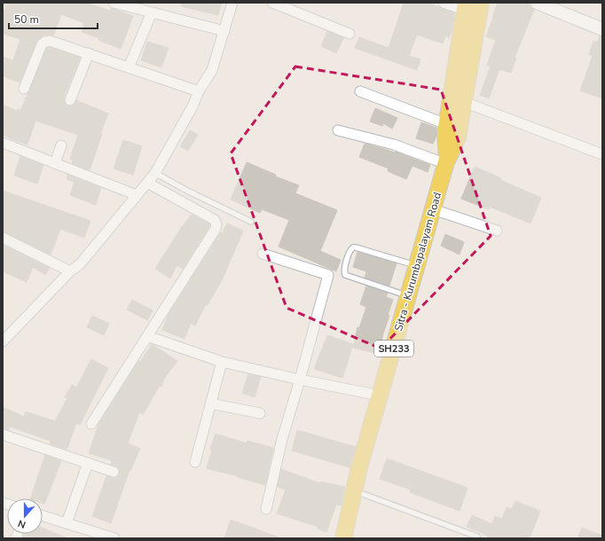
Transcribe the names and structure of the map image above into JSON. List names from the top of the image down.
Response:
{
  "streets": {
    "main road": ["Sitra - Kurumbapalayam Road", "SH233"]
  },
  "scale_bar": "50 m",
  "north": "bottom"
}
